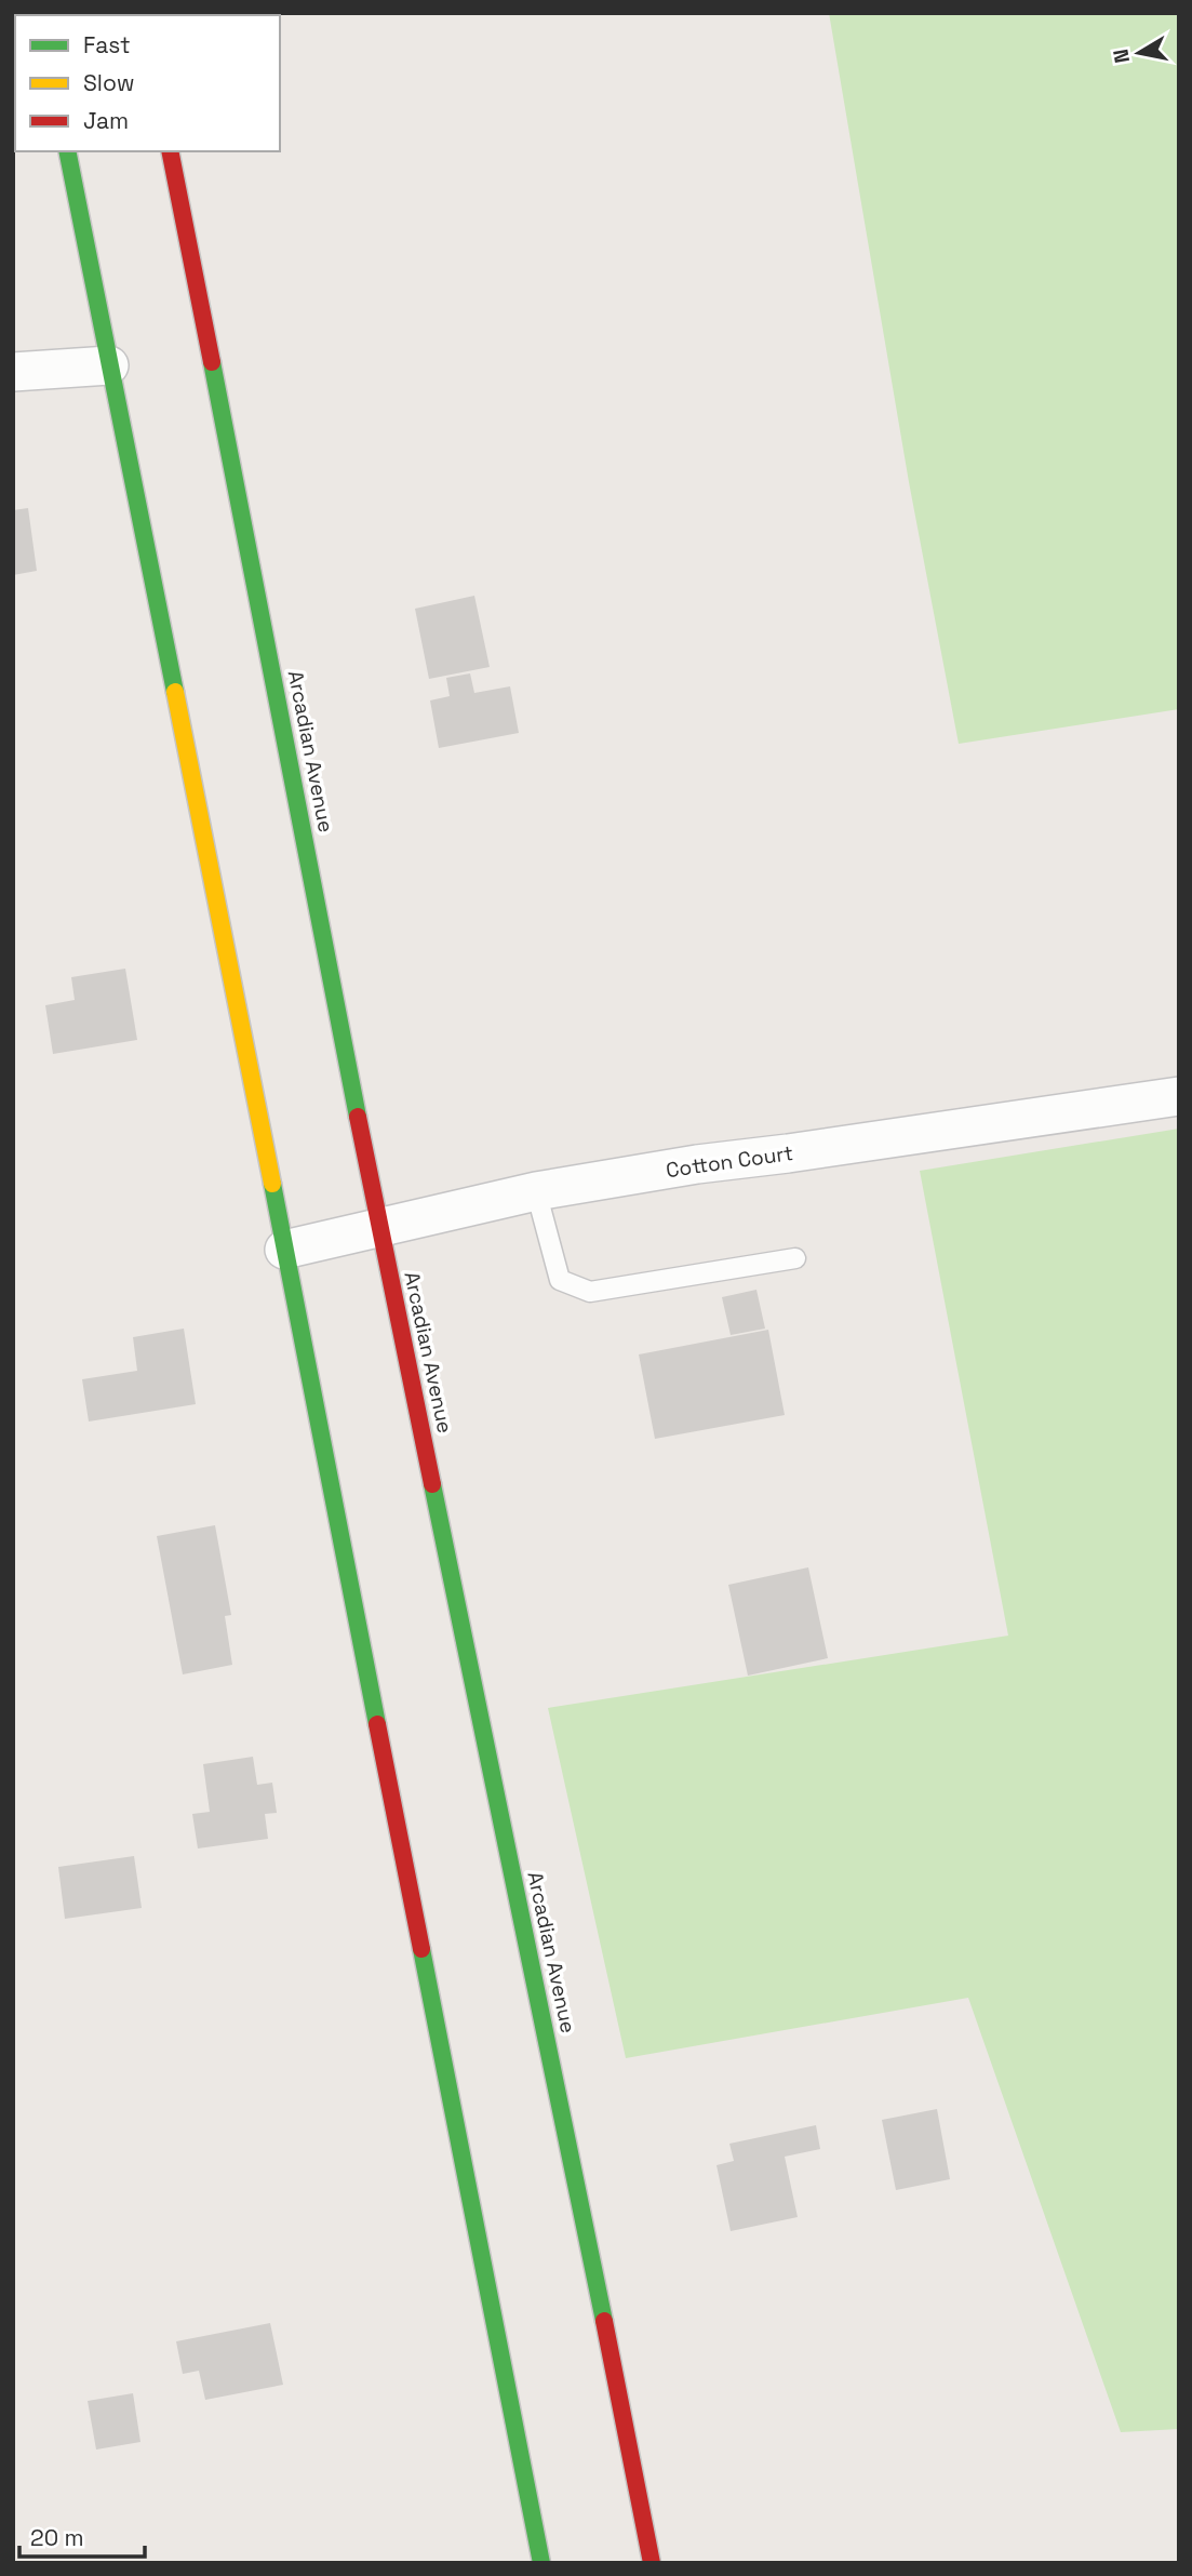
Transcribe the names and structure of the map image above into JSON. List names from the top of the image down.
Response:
{
  "streets": {
    "main road": ["Arcadian Avenue"],
    "street": ["Cotton Court"]
  },
  "crossings": [
    ["Arcadian Avenue", "Cotton Court"]
  ],
  "legend": ["Fast", "Slow", "Jam"],
  "scale_bar": "20 m",
  "north": "left"
}
